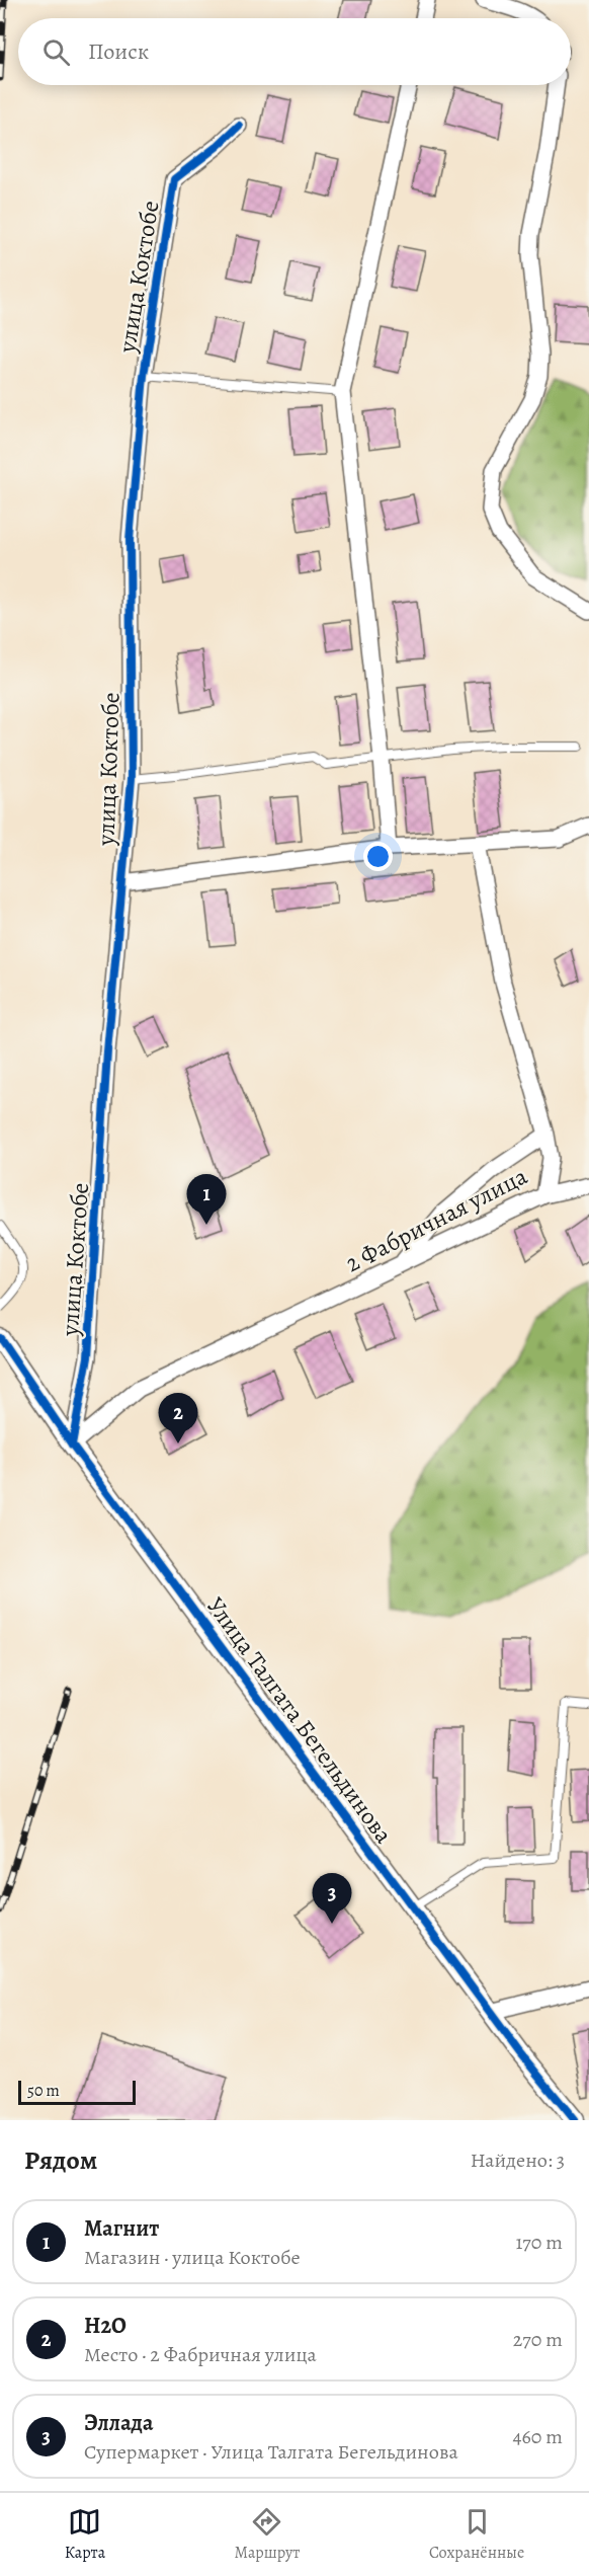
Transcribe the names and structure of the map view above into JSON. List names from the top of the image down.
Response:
{
  "streets": {
    "street": ["улица Коктобе", "2 Фабричная улица", "Улица Талгата Бегельдинова"]
  },
  "crossings": [
    ["улица Коктобе", "2 Фабричная улица"],
    ["улица Коктобе", "Улица Талгата Бегельдинова"],
    ["2 Фабричная улица", "Улица Талгата Бегельдинова"]
  ],
  "scale_bar": "50 m",
  "page": {
    "search": "Поиск",
    "pins": ["1", "2", "3"],
    "scale": "50 m",
    "heading": ["Рядом", "Найдено: 3"],
    "list": [
      {
        "mark": "1",
        "name": "Магнит",
        "note": "Магазин · улица Коктобе",
        "value": "170 m"
      },
      {
        "mark": "2",
        "name": "H2O",
        "note": "Место · 2 Фабричная улица",
        "value": "270 m"
      },
      {
        "mark": "3",
        "name": "Эллада",
        "note": "Супермаркет · Улица Талгата Бегельдинова",
        "value": "460 m"
      }
    ],
    "nav": ["Карта", "Маршрут", "Сохранённые"]
  }
}
